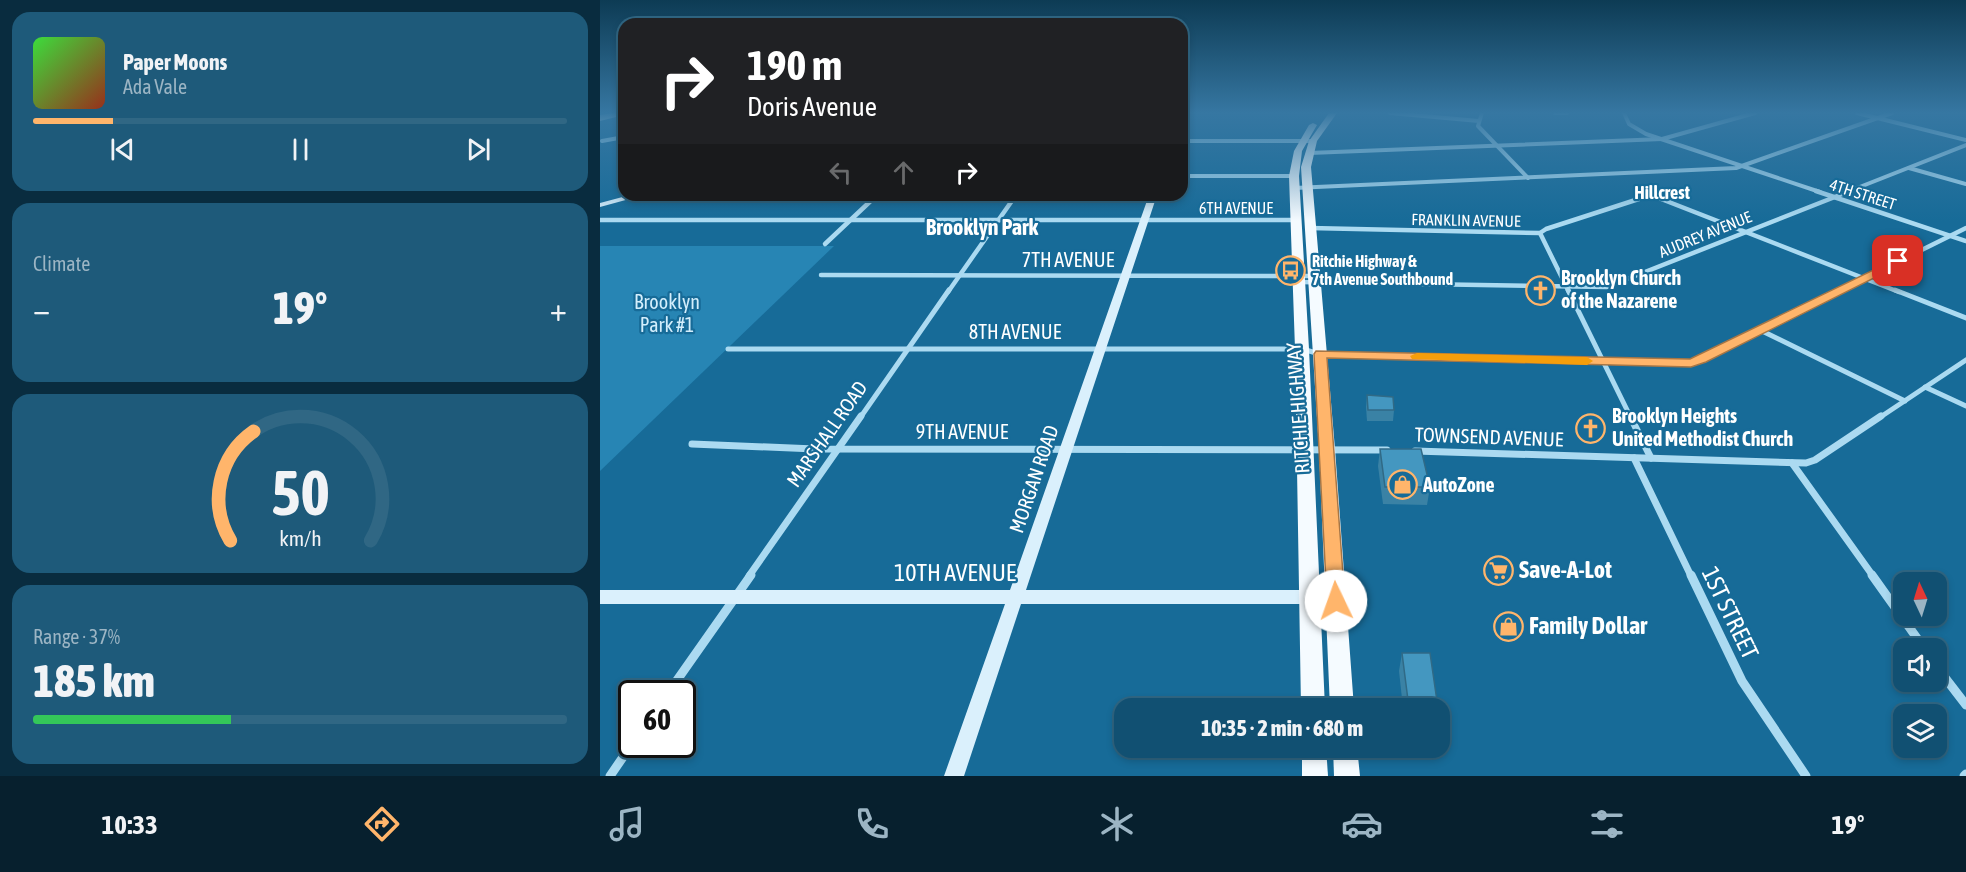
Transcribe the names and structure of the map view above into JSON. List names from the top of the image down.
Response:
{
  "streets": {
    "main road": ["RITCHIE HIGHWAY"],
    "street": [
      "4TH STREET",
      "6TH AVENUE",
      "FRANKLIN AVENUE",
      "AUDREY AVENUE",
      "7TH AVENUE",
      "8TH AVENUE",
      "9TH AVENUE",
      "MARSHALL ROAD",
      "TOWNSEND AVENUE",
      "MORGAN ROAD",
      "10TH AVENUE",
      "1ST STREET"
    ]
  },
  "crossings": [
    ["4TH STREET", "AUDREY AVENUE"],
    ["4TH STREET", "8TH AVENUE"],
    ["6TH AVENUE", "RITCHIE HIGHWAY"],
    ["6TH AVENUE", "MARSHALL ROAD"],
    ["6TH AVENUE", "MORGAN ROAD"],
    ["FRANKLIN AVENUE", "AUDREY AVENUE"],
    ["FRANKLIN AVENUE", "RITCHIE HIGHWAY"],
    ["AUDREY AVENUE", "7TH AVENUE"],
    ["AUDREY AVENUE", "RITCHIE HIGHWAY"],
    ["7TH AVENUE", "RITCHIE HIGHWAY"],
    ["7TH AVENUE", "MARSHALL ROAD"],
    ["7TH AVENUE", "MORGAN ROAD"],
    ["8TH AVENUE", "RITCHIE HIGHWAY"],
    ["8TH AVENUE", "MARSHALL ROAD"],
    ["8TH AVENUE", "MORGAN ROAD"],
    ["RITCHIE HIGHWAY", "9TH AVENUE"],
    ["RITCHIE HIGHWAY", "TOWNSEND AVENUE"],
    ["RITCHIE HIGHWAY", "10TH AVENUE"],
    ["9TH AVENUE", "MARSHALL ROAD"],
    ["9TH AVENUE", "TOWNSEND AVENUE"],
    ["9TH AVENUE", "MORGAN ROAD"],
    ["MARSHALL ROAD", "10TH AVENUE"],
    ["TOWNSEND AVENUE", "1ST STREET"],
    ["MORGAN ROAD", "10TH AVENUE"]
  ],
  "districts": ["Hillcrest", "Brooklyn Park"],
  "parks": ["Brooklyn Park #1"],
  "places": {
    "bus stop": ["Ritchie Highway & 7th Avenue Southbound"],
    "church": ["Brooklyn Church of the Nazarene", "Brooklyn Heights United Methodist Church"],
    "shop": ["AutoZone", "Family Dollar"],
    "supermarket": ["Save-A-Lot"]
  },
  "north": "top",
  "page": {
    "turn": ["190 m", "Doris Avenue"],
    "song": ["Paper Moons", "Ada Vale"],
    "tile": [
      "Climate",
      ["Range · 37%", "185 km"]
    ],
    "heat": ["−", "19°", "+"],
    "limit": "60",
    "trip": "10:35 · 2 min · 680 m",
    "tabs": ["10:33", "19°"],
    "gauge": ["50", "km/h"]
  }
}
